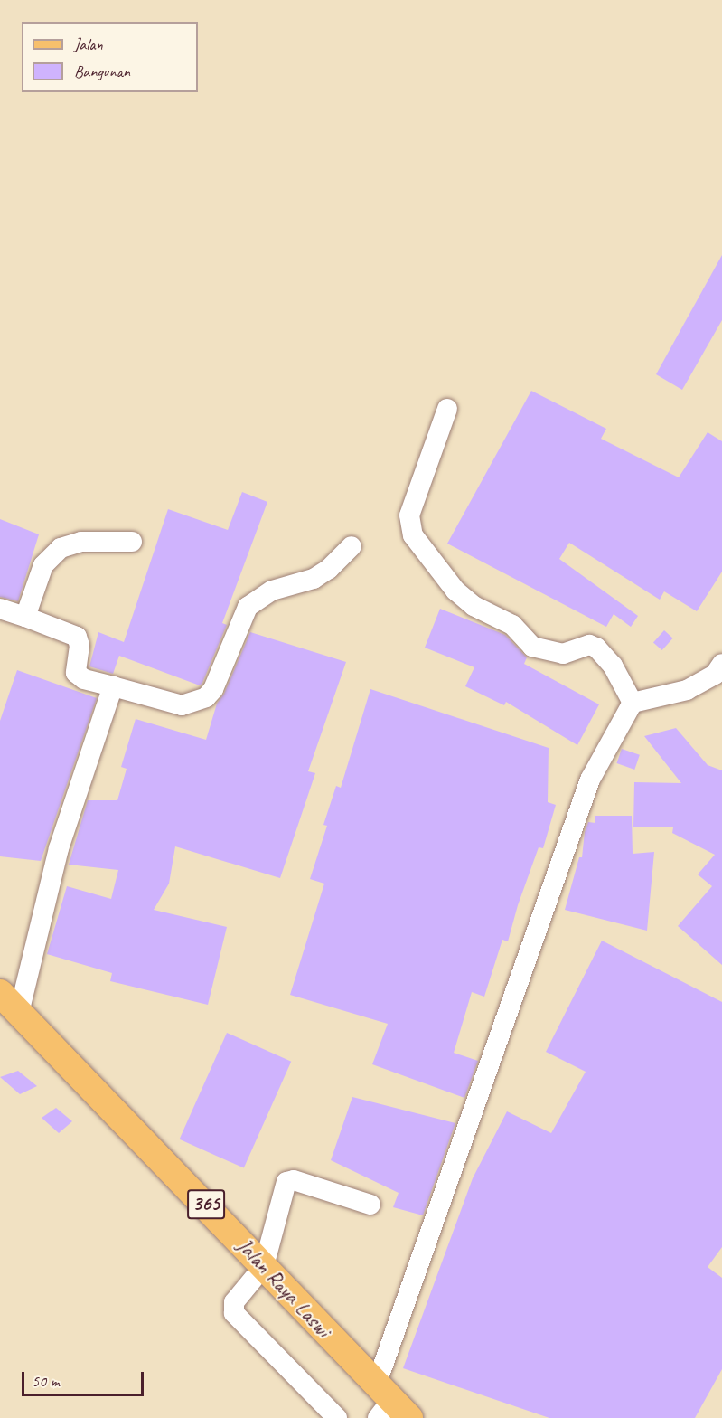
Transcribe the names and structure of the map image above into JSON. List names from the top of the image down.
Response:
{
  "streets": {
    "main road": ["365", "Jalan Raya Laswi"]
  },
  "legend": ["Jalan", "Bangunan"],
  "scale_bar": "50 m"
}
